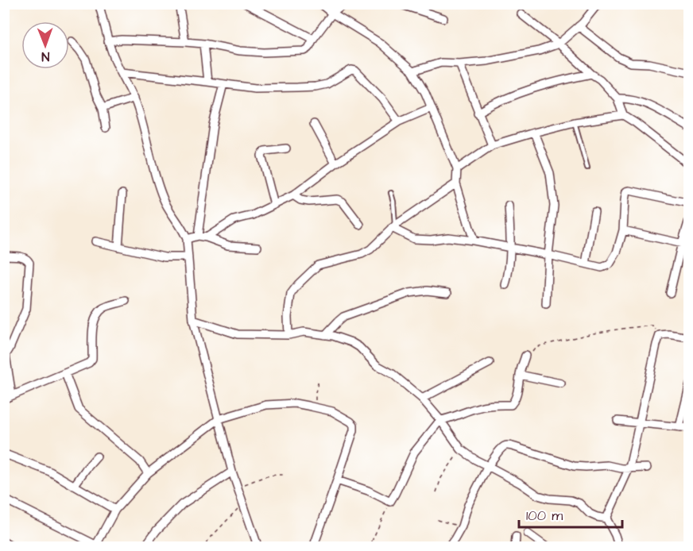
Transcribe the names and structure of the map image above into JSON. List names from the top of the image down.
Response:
{
  "scale_bar": "100 m",
  "north": "bottom"
}
